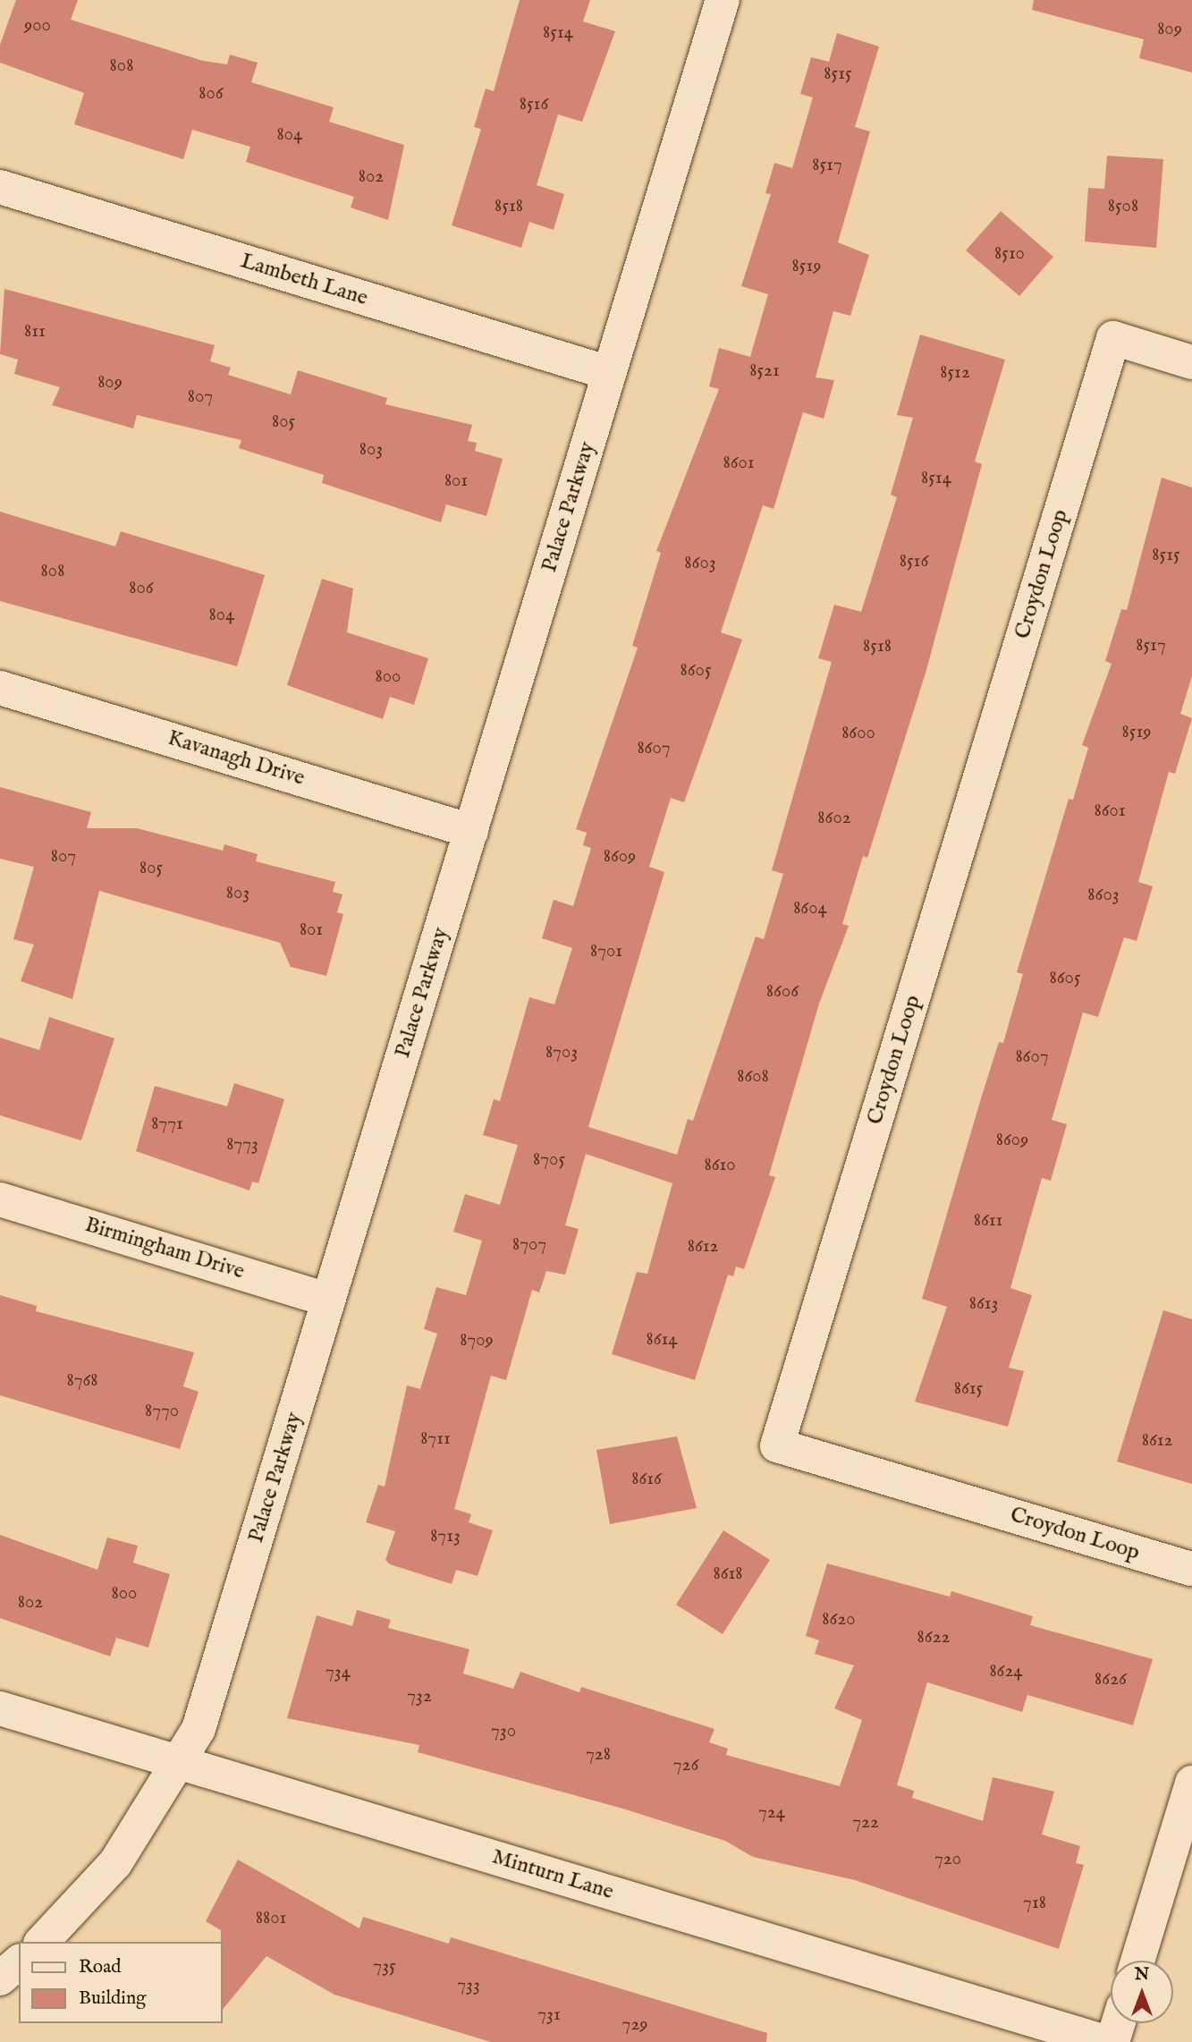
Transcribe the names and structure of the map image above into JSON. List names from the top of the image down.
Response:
{
  "streets": {
    "street": [
      "Lambeth Lane",
      "Palace Parkway",
      "Croydon Loop",
      "Kavanagh Drive",
      "Birmingham Drive",
      "Minturn Lane"
    ]
  },
  "crossings": [
    ["Lambeth Lane", "Palace Parkway"],
    ["Palace Parkway", "Kavanagh Drive"],
    ["Palace Parkway", "Birmingham Drive"],
    ["Palace Parkway", "Minturn Lane"]
  ],
  "house_numbers": [
    "900",
    "809",
    "8514",
    "808",
    "8515",
    "806",
    "8516",
    "804",
    "8517",
    "802",
    "8518",
    "8508",
    "8510",
    "8519",
    "811",
    "8521",
    "8512",
    "809",
    "807",
    "805",
    "803",
    "8601",
    "8514",
    "801",
    "8515",
    "8516",
    "8603",
    "808",
    "806",
    "804",
    "8517",
    "8518",
    "8605",
    "800",
    "8519",
    "8600",
    "8607",
    "8601",
    "8602",
    "807",
    "8609",
    "805",
    "803",
    "8603",
    "8604",
    "801",
    "8701",
    "8605",
    "8606",
    "8703",
    "8607",
    "8608",
    "8771",
    "8609",
    "8773",
    "8705",
    "8610",
    "8611",
    "8707",
    "8612",
    "8613",
    "8614",
    "8709",
    "8768",
    "8615",
    "8770",
    "8711",
    "8612",
    "8616",
    "8713",
    "8618",
    "800",
    "802",
    "8620",
    "8622",
    "8624",
    "734",
    "8626",
    "732",
    "730",
    "728",
    "726",
    "724",
    "722",
    "720",
    "718",
    "8801",
    "735",
    "733",
    "731",
    "729"
  ],
  "legend": ["Road", "Building"],
  "north": "top"
}
